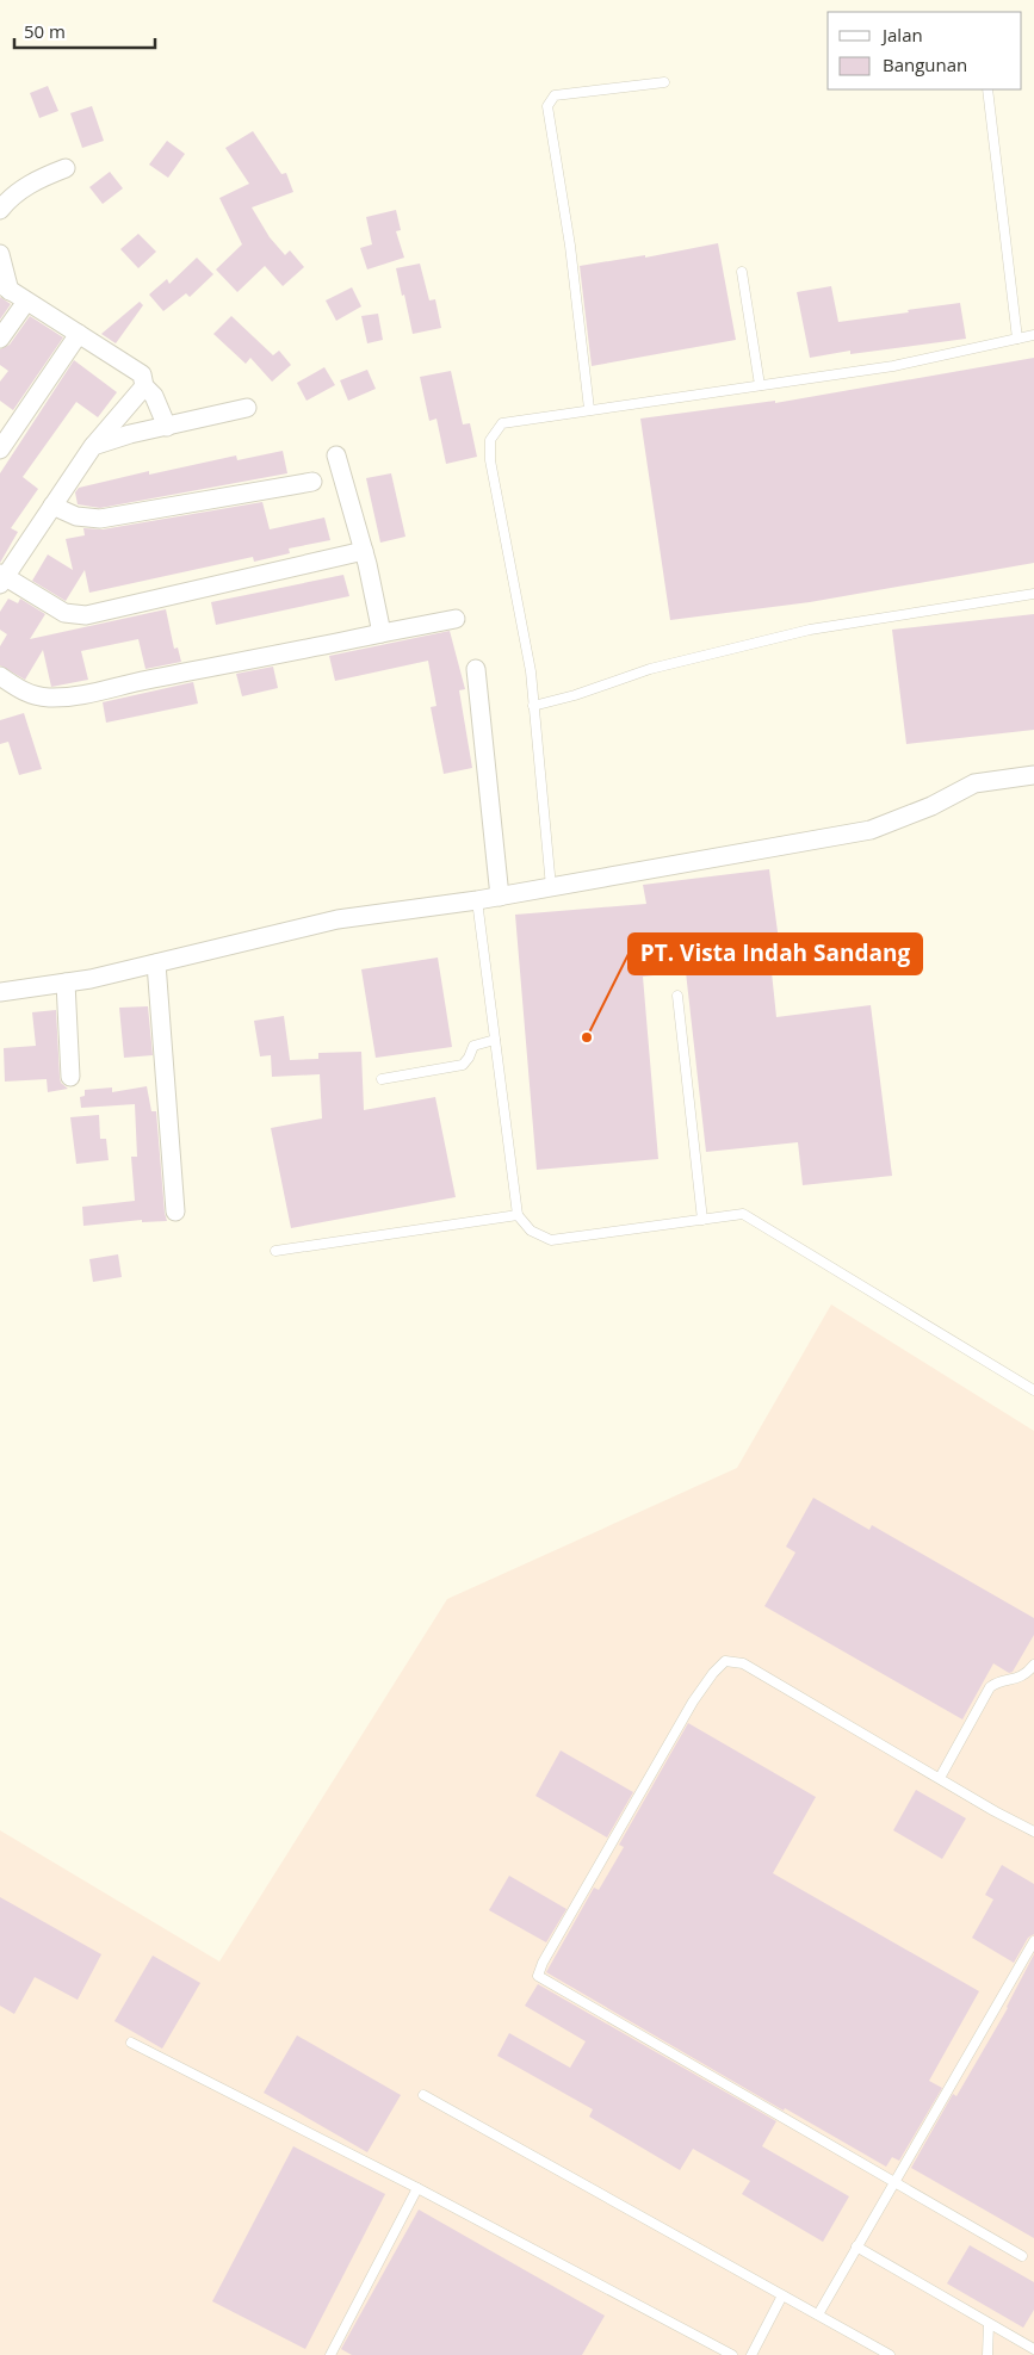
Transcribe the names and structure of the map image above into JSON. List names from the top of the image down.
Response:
{
  "places": ["PT. Vista Indah Sandang"],
  "legend": ["Jalan", "Bangunan"],
  "scale_bar": "50 m"
}
